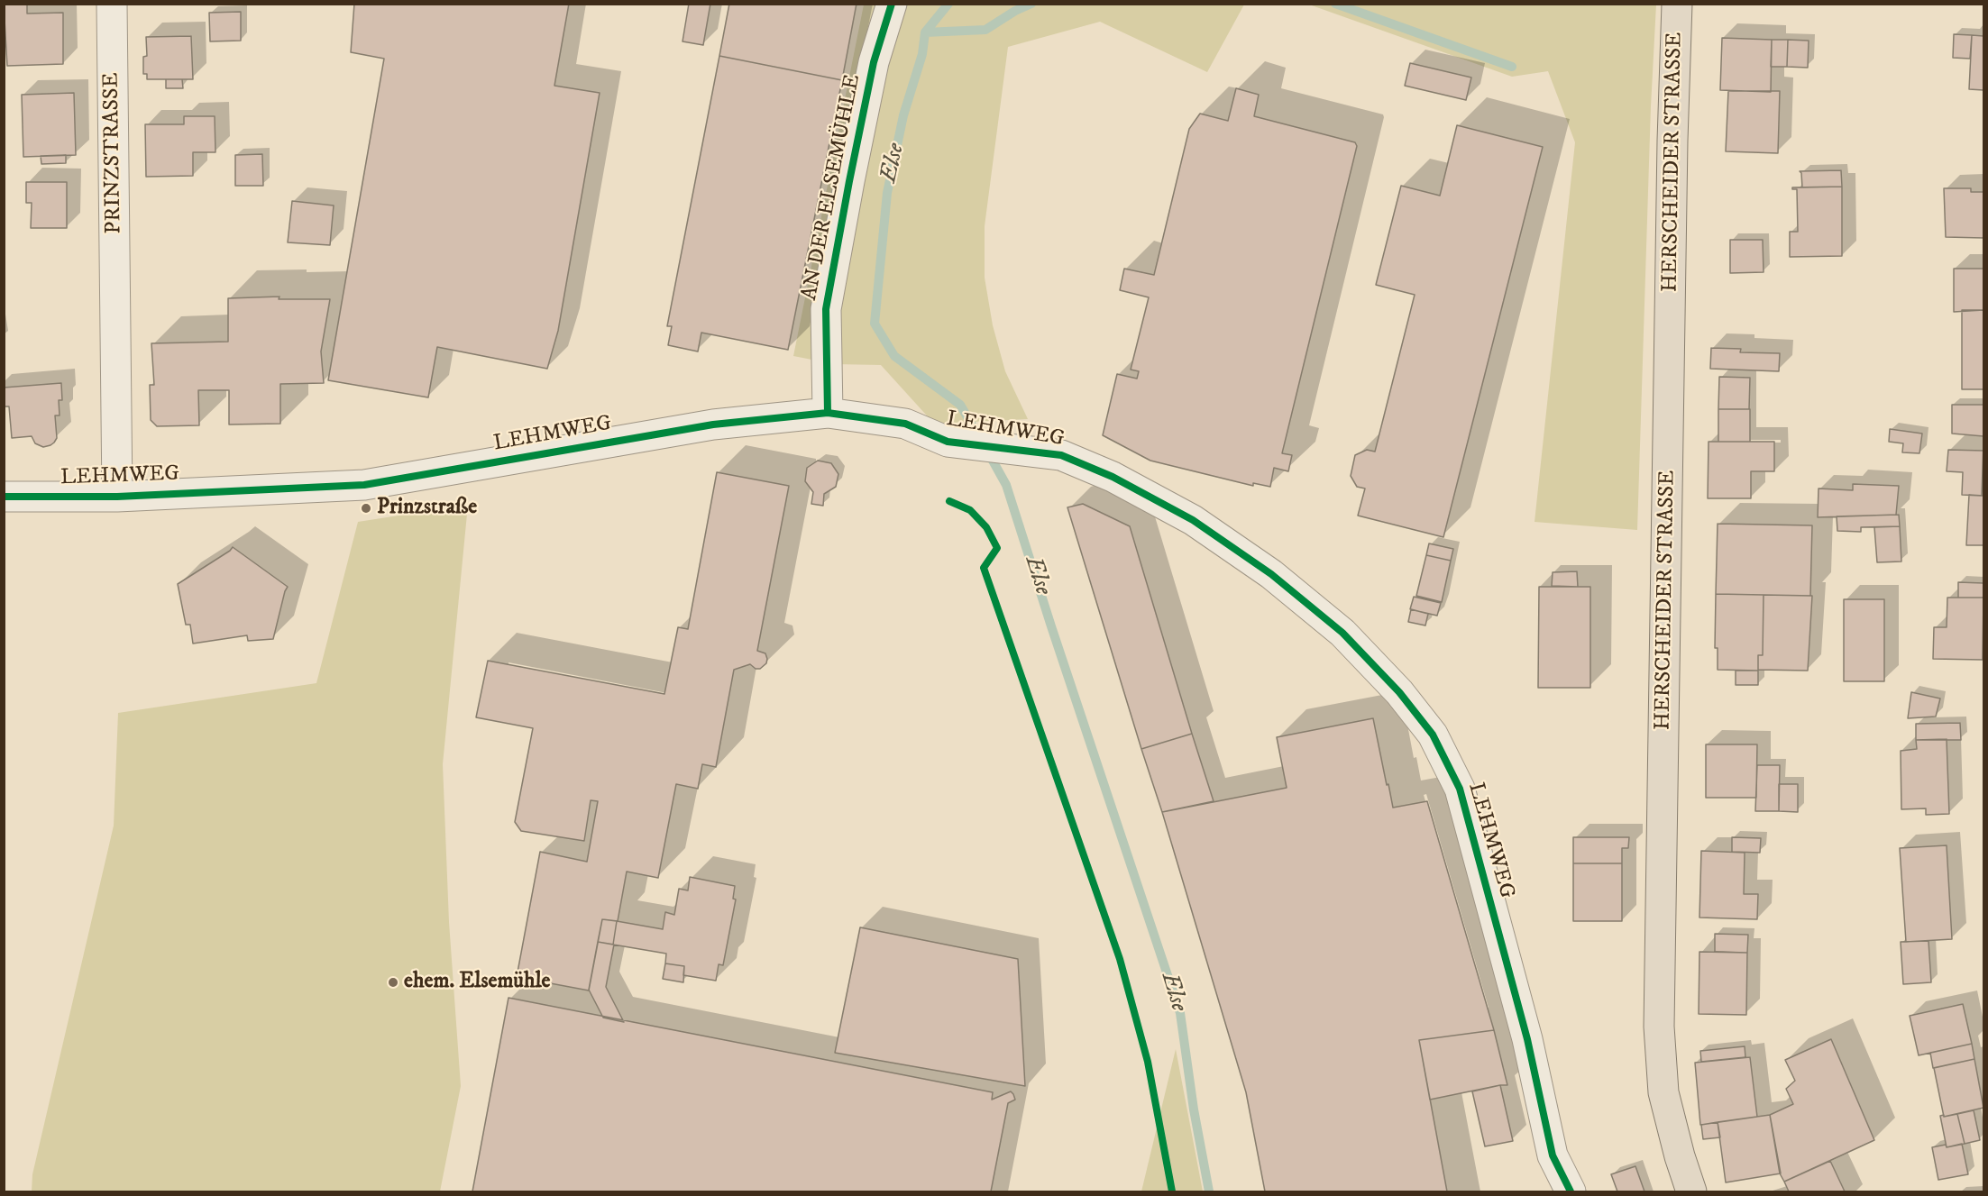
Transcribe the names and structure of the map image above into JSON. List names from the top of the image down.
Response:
{
  "streets": {
    "main road": ["HERSCHEIDER STRASSE"],
    "street": ["PRINZSTRASSE", "AN DER ELSEMÜHLE", "LEHMWEG"]
  },
  "crossings": [
    ["PRINZSTRASSE", "LEHMWEG"],
    ["AN DER ELSEMÜHLE", "LEHMWEG"]
  ],
  "water": ["Else"],
  "places": ["Prinzstraße", "ehem. Elsemühle"]
}
